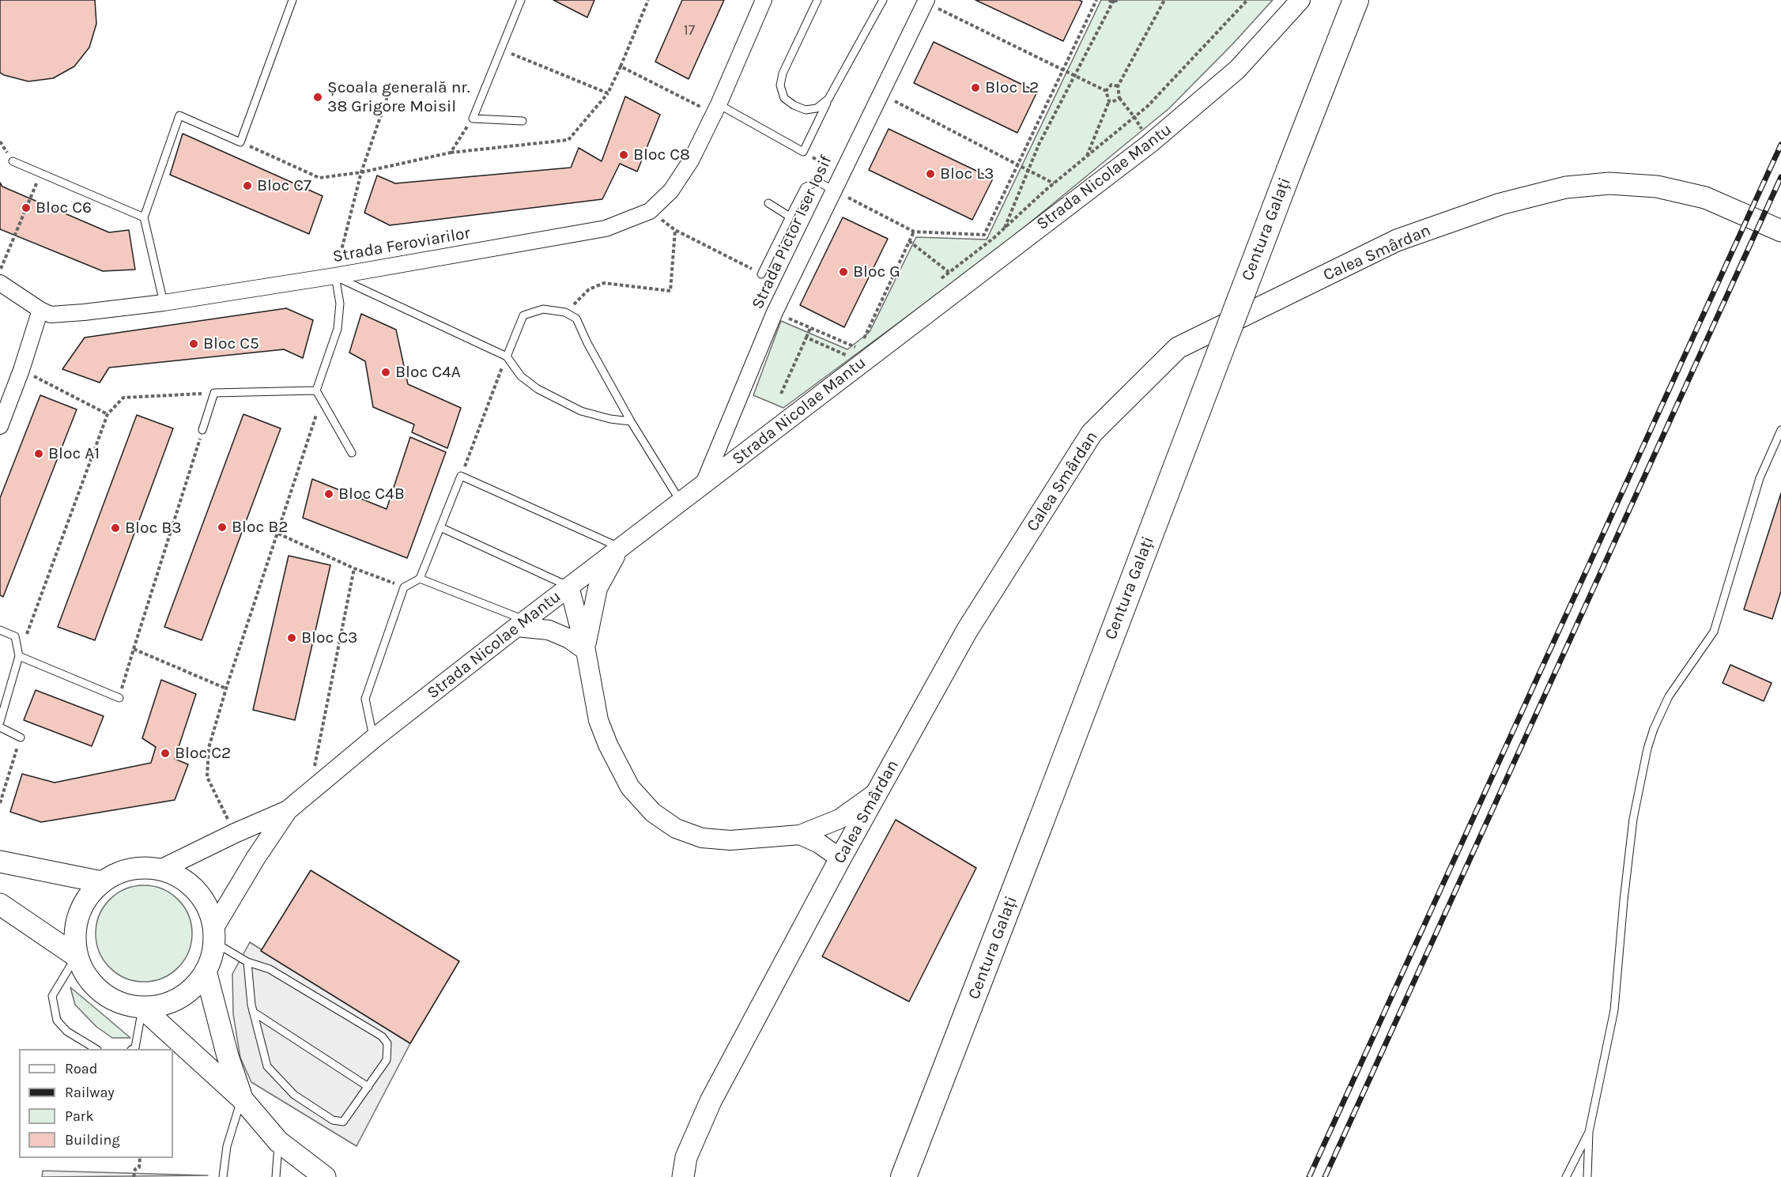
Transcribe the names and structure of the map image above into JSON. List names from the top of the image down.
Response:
{
  "streets": {
    "highway": ["Centura Galați"],
    "main road": ["Calea Smârdan"],
    "street": ["Strada Nicolae Mantu", "Strada Pictor Iser Iosif", "Strada Feroviarilor"]
  },
  "crossings": [
    ["Strada Nicolae Mantu", "Strada Pictor Iser Iosif"]
  ],
  "places": [
    "Bloc L2",
    "Școala generală nr. 38 Grigore Moisil",
    "Bloc C8",
    "Bloc L3",
    "Bloc C7",
    "Bloc C6",
    "Bloc G",
    "Bloc C5",
    "Bloc C4A",
    "Bloc A1",
    "Bloc C4B",
    "Bloc B2",
    "Bloc B3",
    "Bloc C3",
    "Bloc C2"
  ],
  "house_numbers": ["17"],
  "legend": [
    "Road",
    "Railway",
    "Park",
    "Building"
  ]
}
